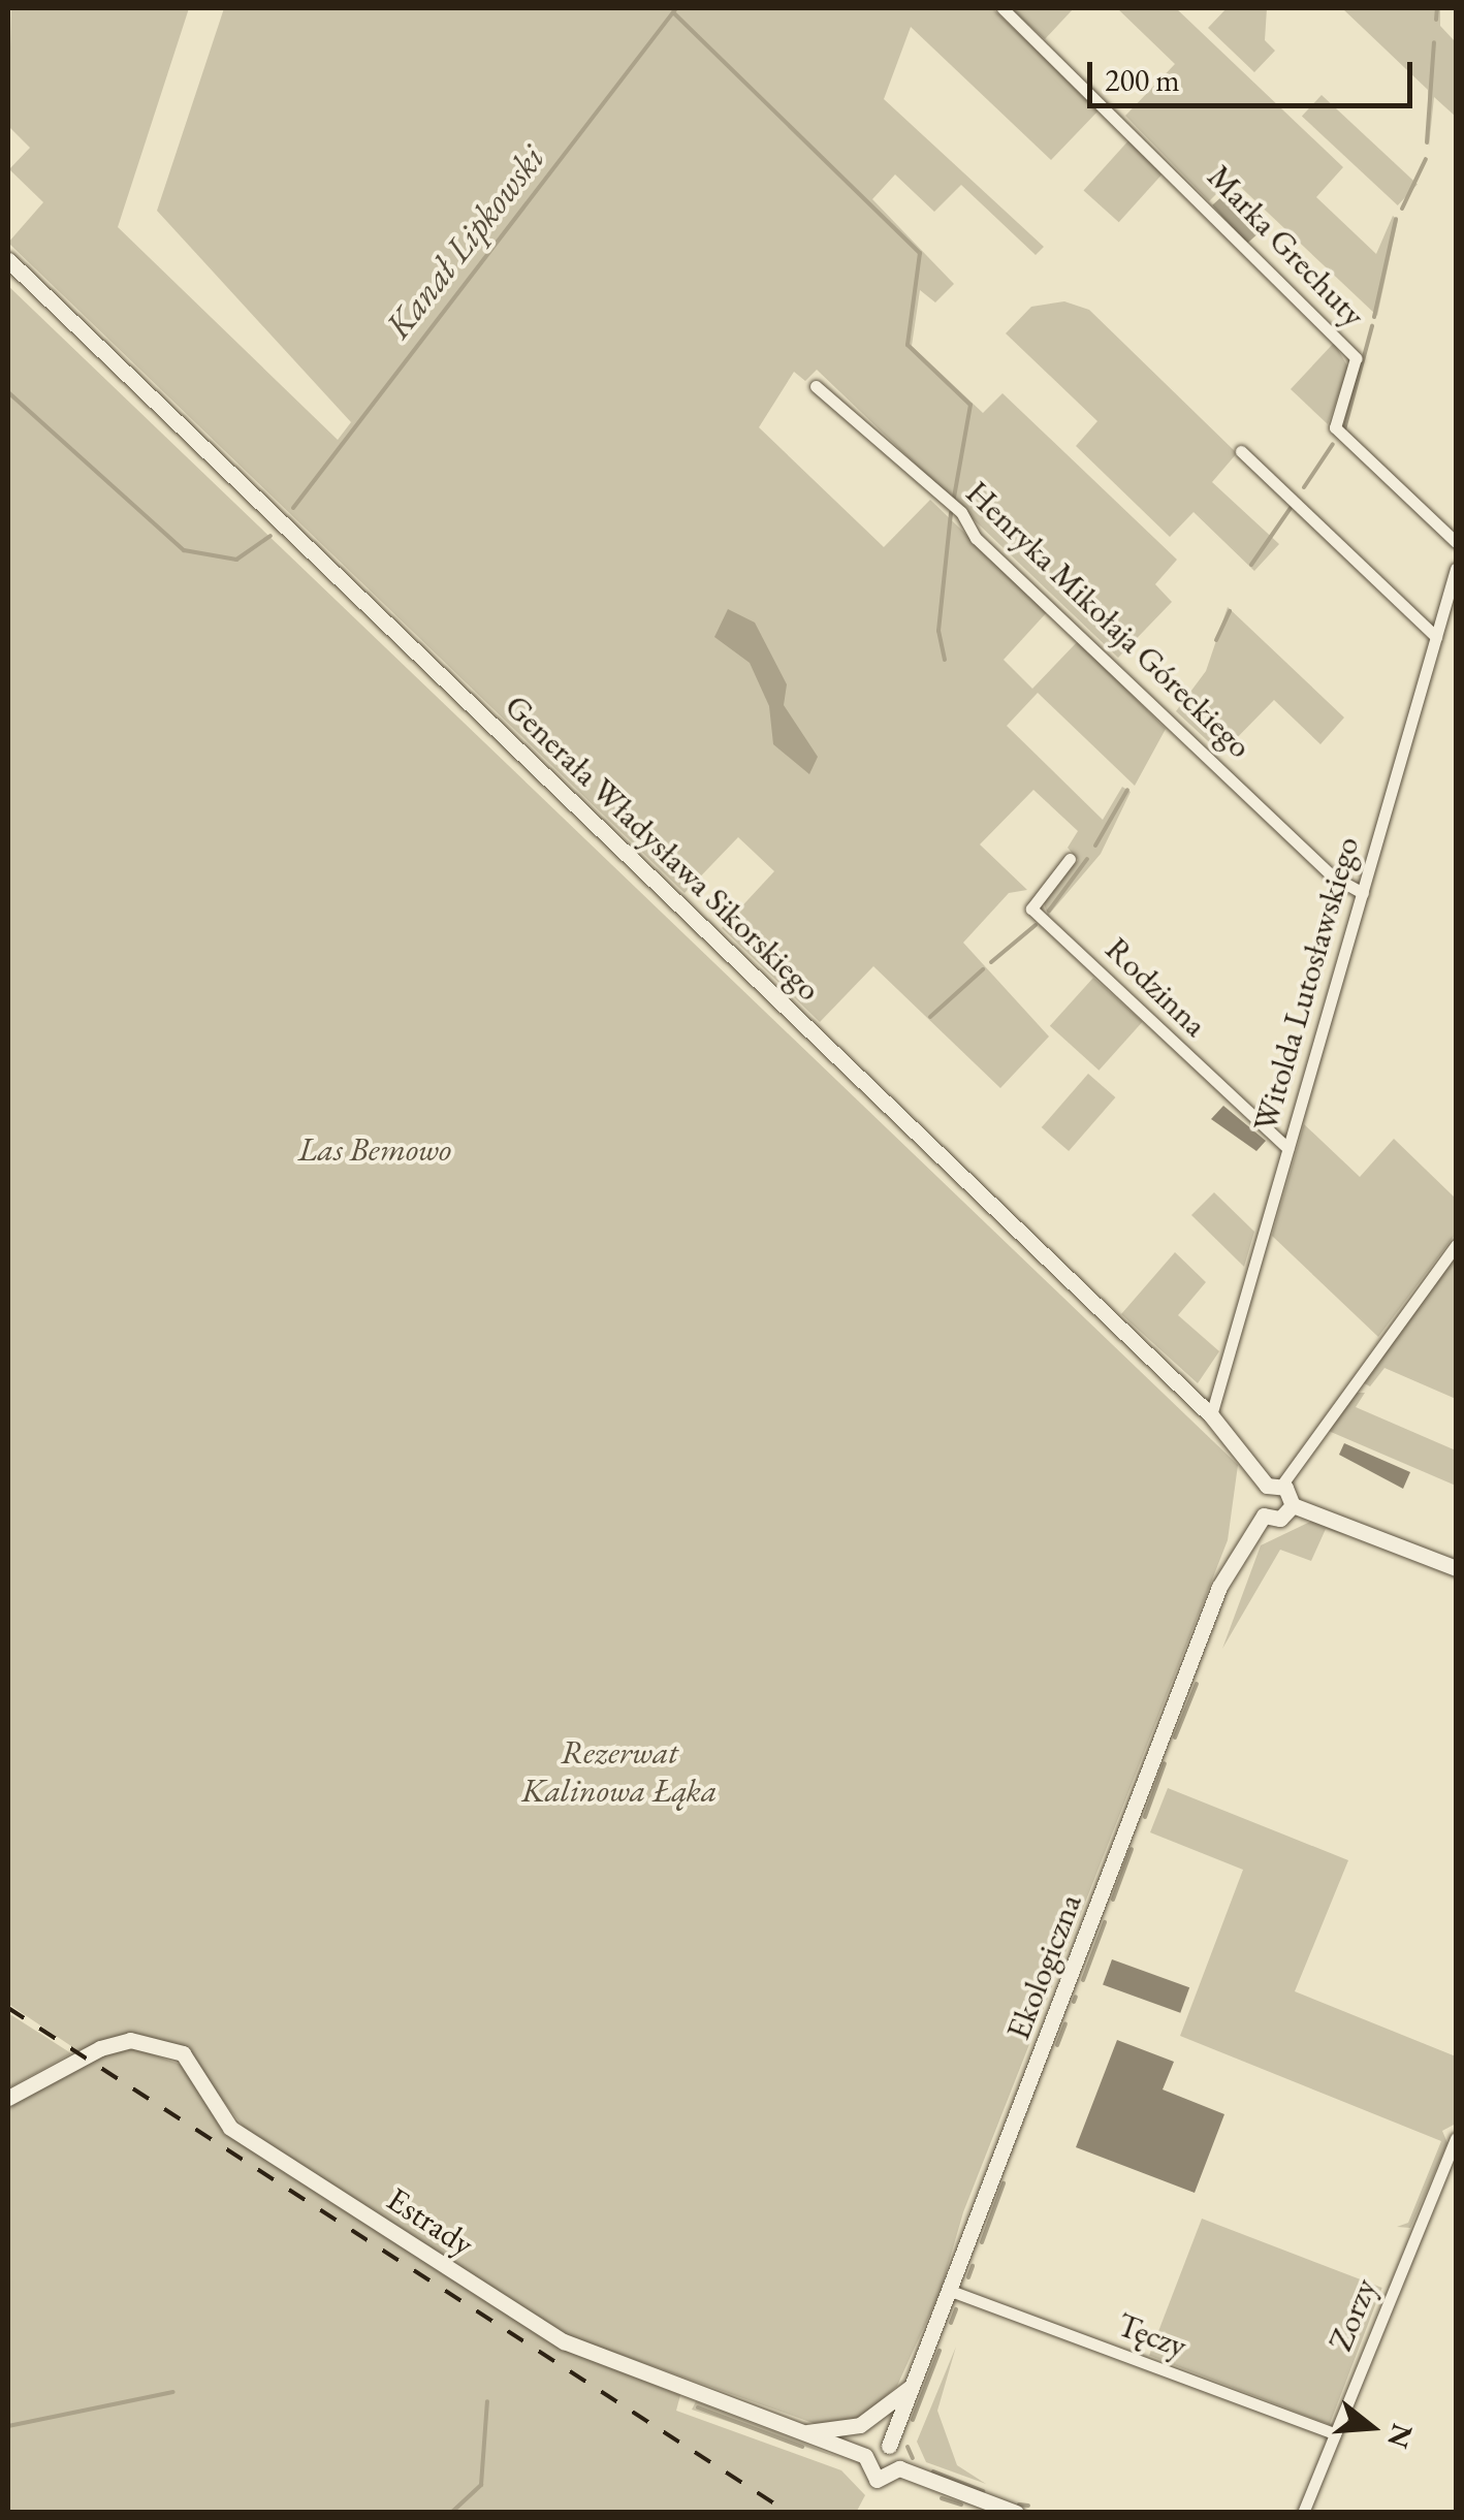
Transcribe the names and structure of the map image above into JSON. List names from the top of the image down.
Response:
{
  "streets": {
    "main road": ["Generała Władysława Sikorskiego", "Ekologiczna", "Estrady"],
    "street": [
      "Marka Grechuty",
      "Henryka Mikołaja Góreckiego",
      "Witolda Lutosławskiego",
      "Rodzinna",
      "Zorzy",
      "Tęczy"
    ]
  },
  "crossings": [
    ["Henryka Mikołaja Góreckiego", "Witolda Lutosławskiego"],
    ["Generała Władysława Sikorskiego", "Witolda Lutosławskiego"],
    ["Witolda Lutosławskiego", "Rodzinna"],
    ["Ekologiczna", "Tęczy"],
    ["Zorzy", "Tęczy"]
  ],
  "water": ["Kanał Lipkowski"],
  "parks": ["Las Bemowo", "Rezerwat Kalinowa Łąka"],
  "scale_bar": "200 m",
  "north": "right"
}
